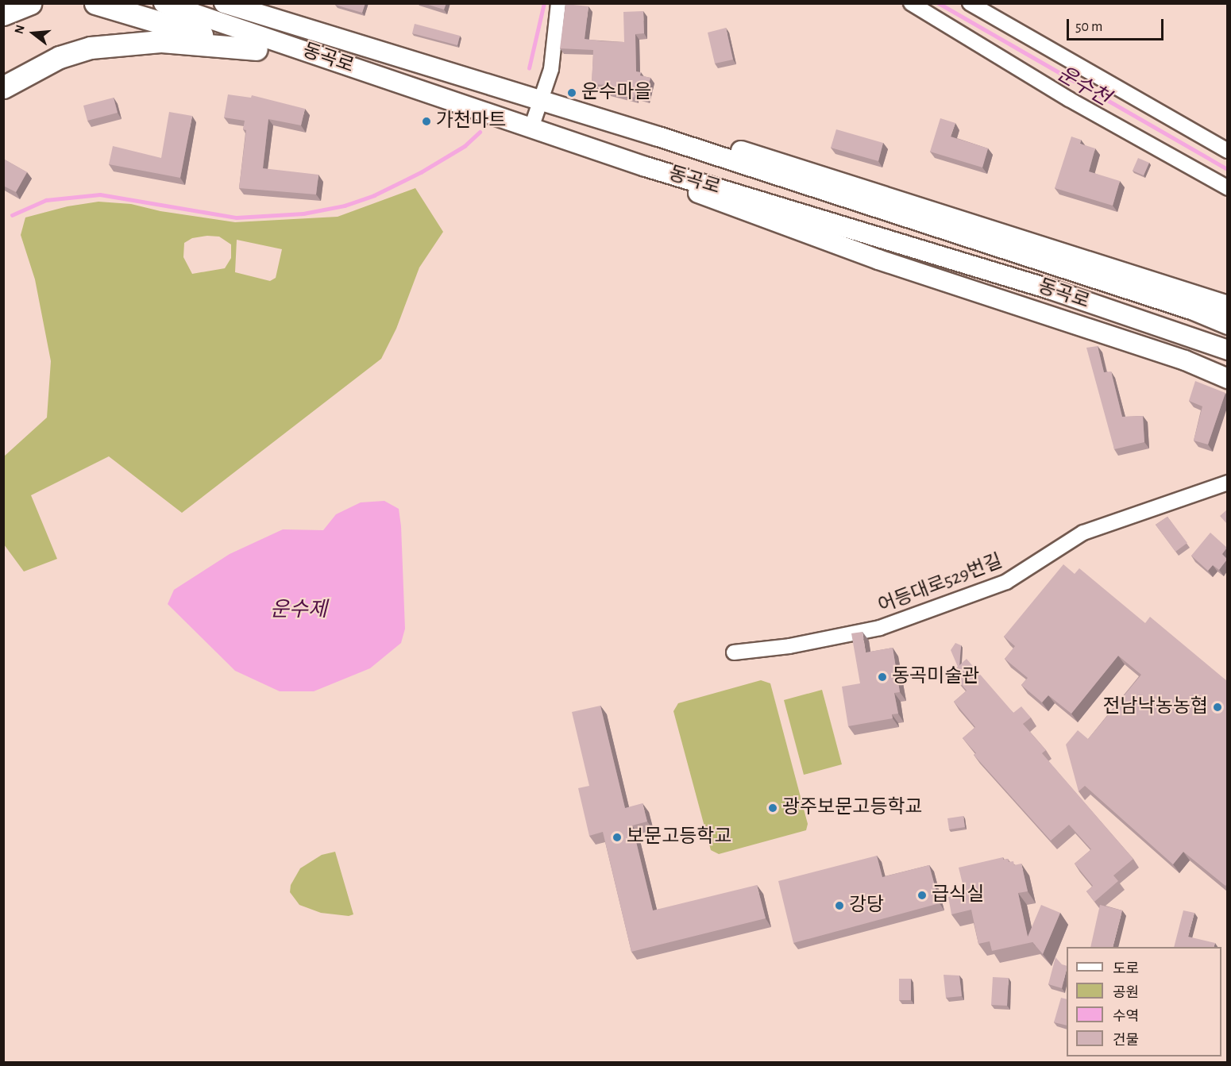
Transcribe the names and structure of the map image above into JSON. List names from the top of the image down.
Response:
{
  "streets": {
    "main road": ["동곡로"],
    "street": ["어등대로529번길"]
  },
  "water": ["운수천", "운수제"],
  "places": [
    "운수마을",
    "가천마트",
    "동곡미술관",
    "전남낙농농협",
    "광주보문고등학교",
    "보문고등학교",
    "급식실",
    "강당"
  ],
  "legend": [
    "도로",
    "공원",
    "수역",
    "건물"
  ],
  "scale_bar": "50 m",
  "north": "left"
}
